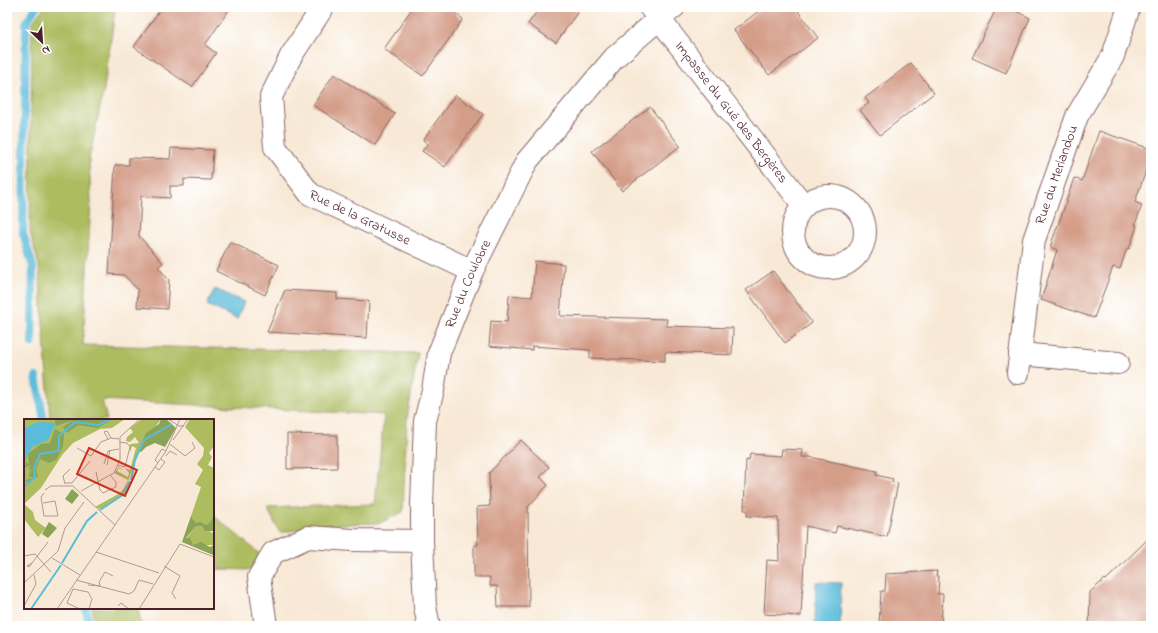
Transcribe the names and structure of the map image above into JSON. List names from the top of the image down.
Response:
{
  "streets": {
    "street": [
      "Impasse du Gué des Bergères",
      "Rue du Merlandou",
      "Rue de la Gratusse",
      "Rue du Coulobre"
    ]
  },
  "crossings": [
    ["Impasse du Gué des Bergères", "Rue du Coulobre"],
    ["Rue de la Gratusse", "Rue du Coulobre"]
  ],
  "north": "bottom right"
}
